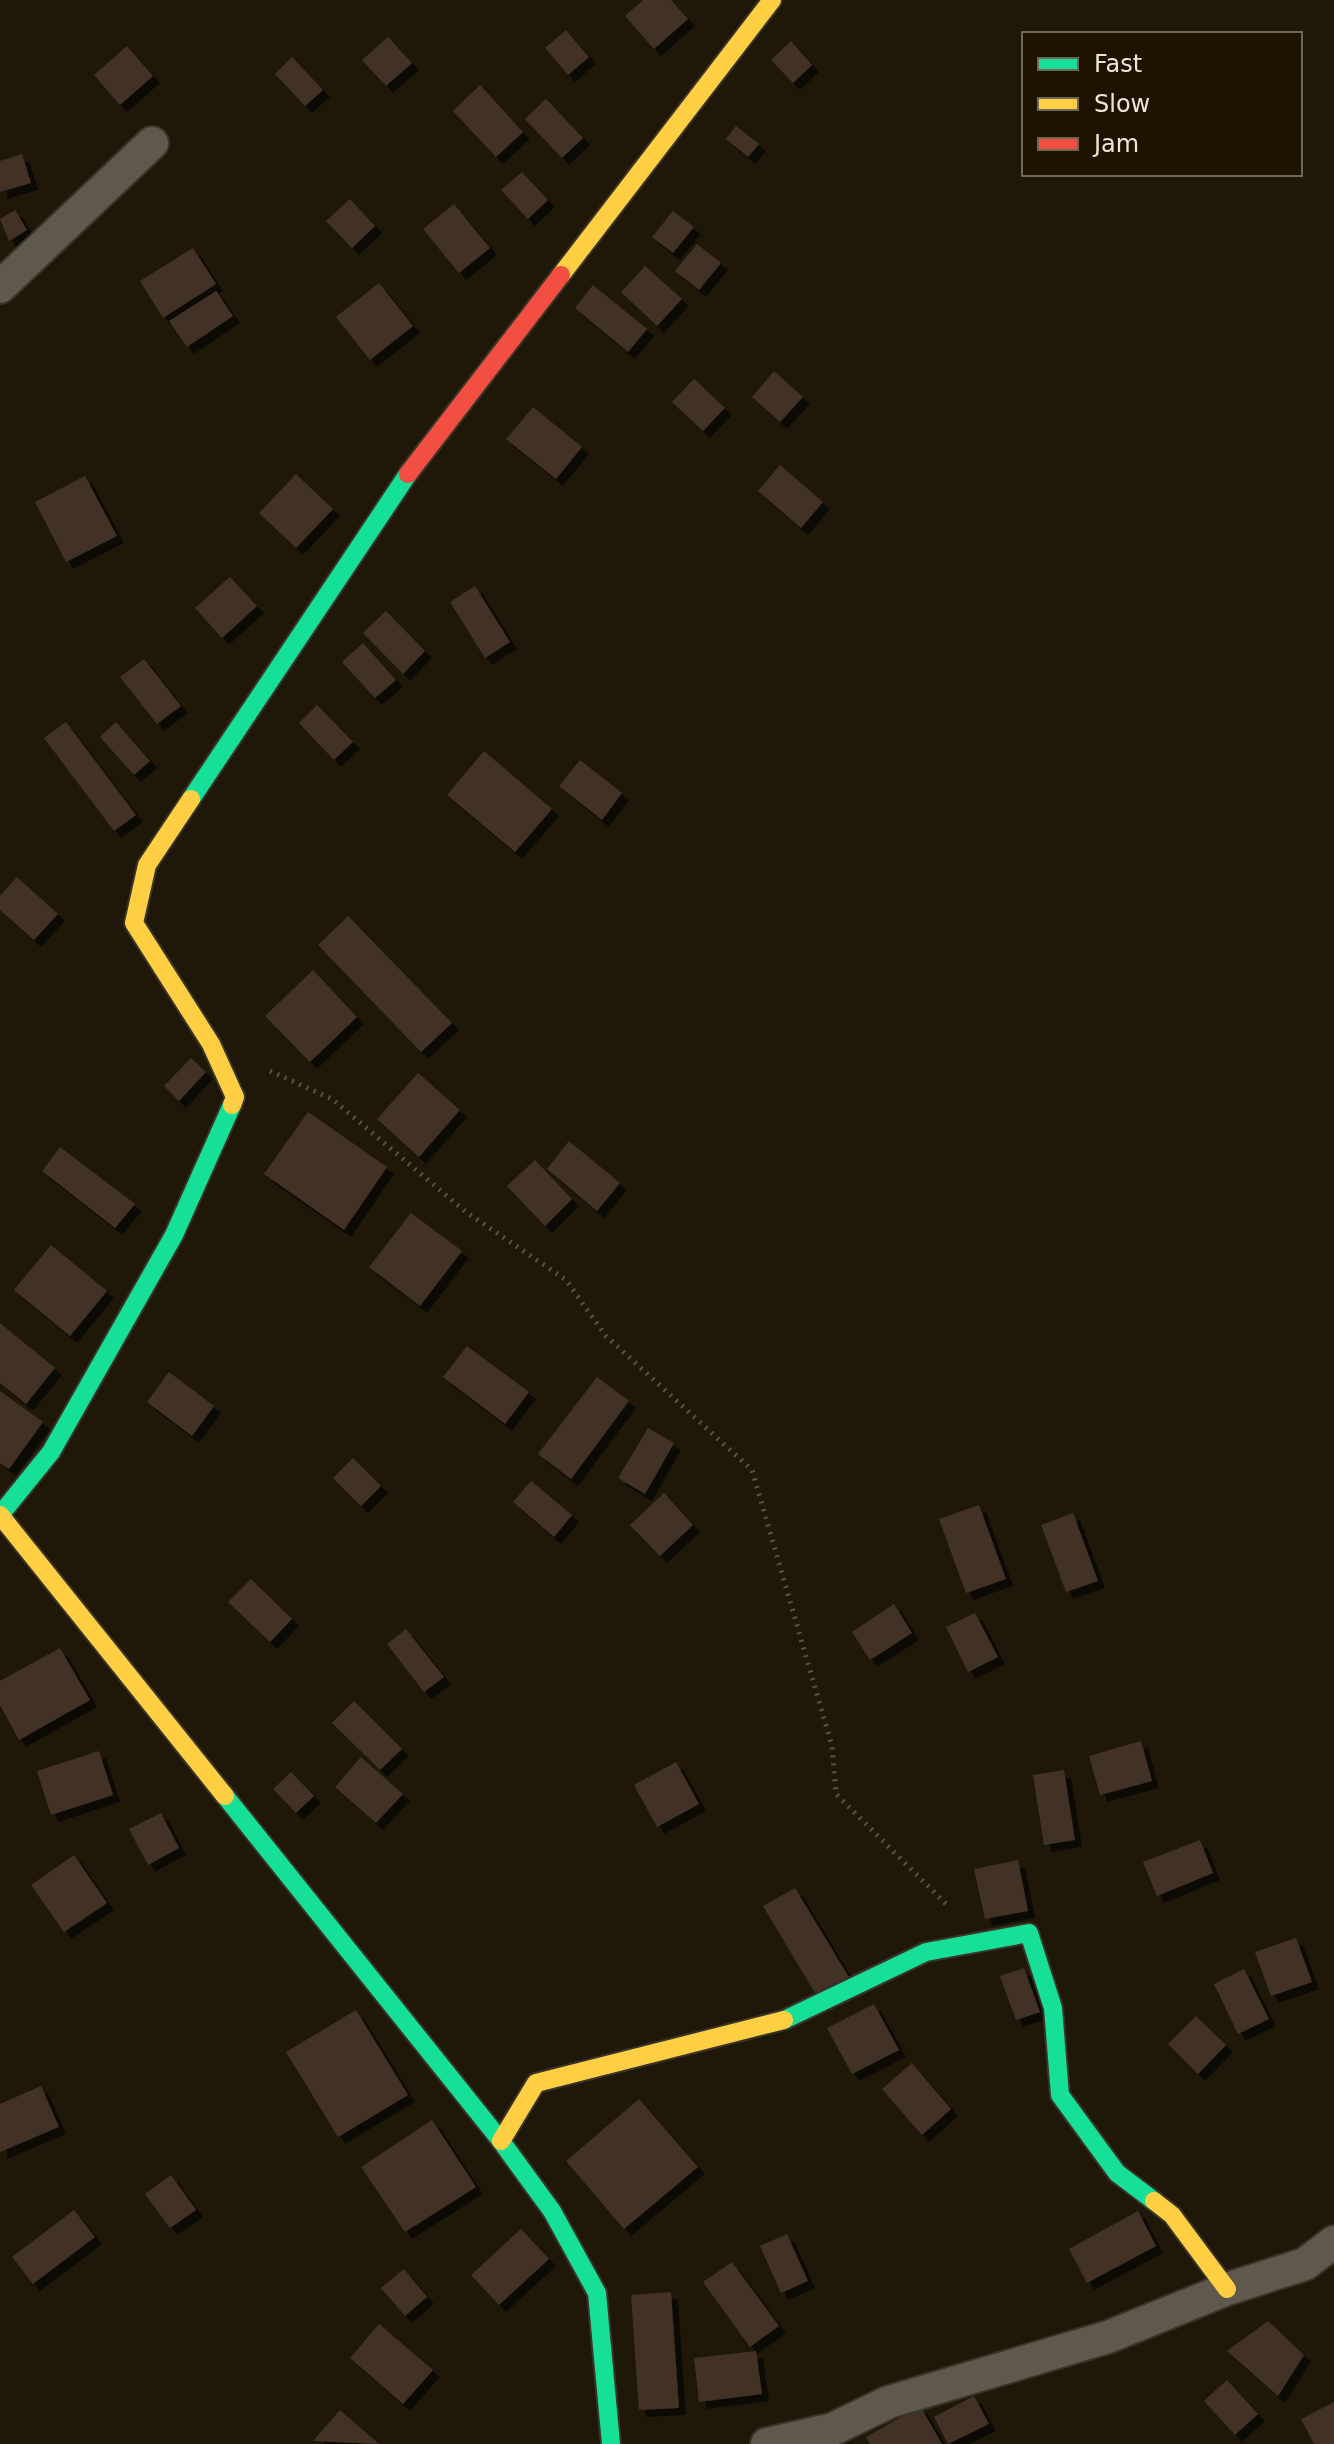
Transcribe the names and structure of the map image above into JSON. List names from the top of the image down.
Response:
{
  "legend": ["Fast", "Slow", "Jam"]
}
